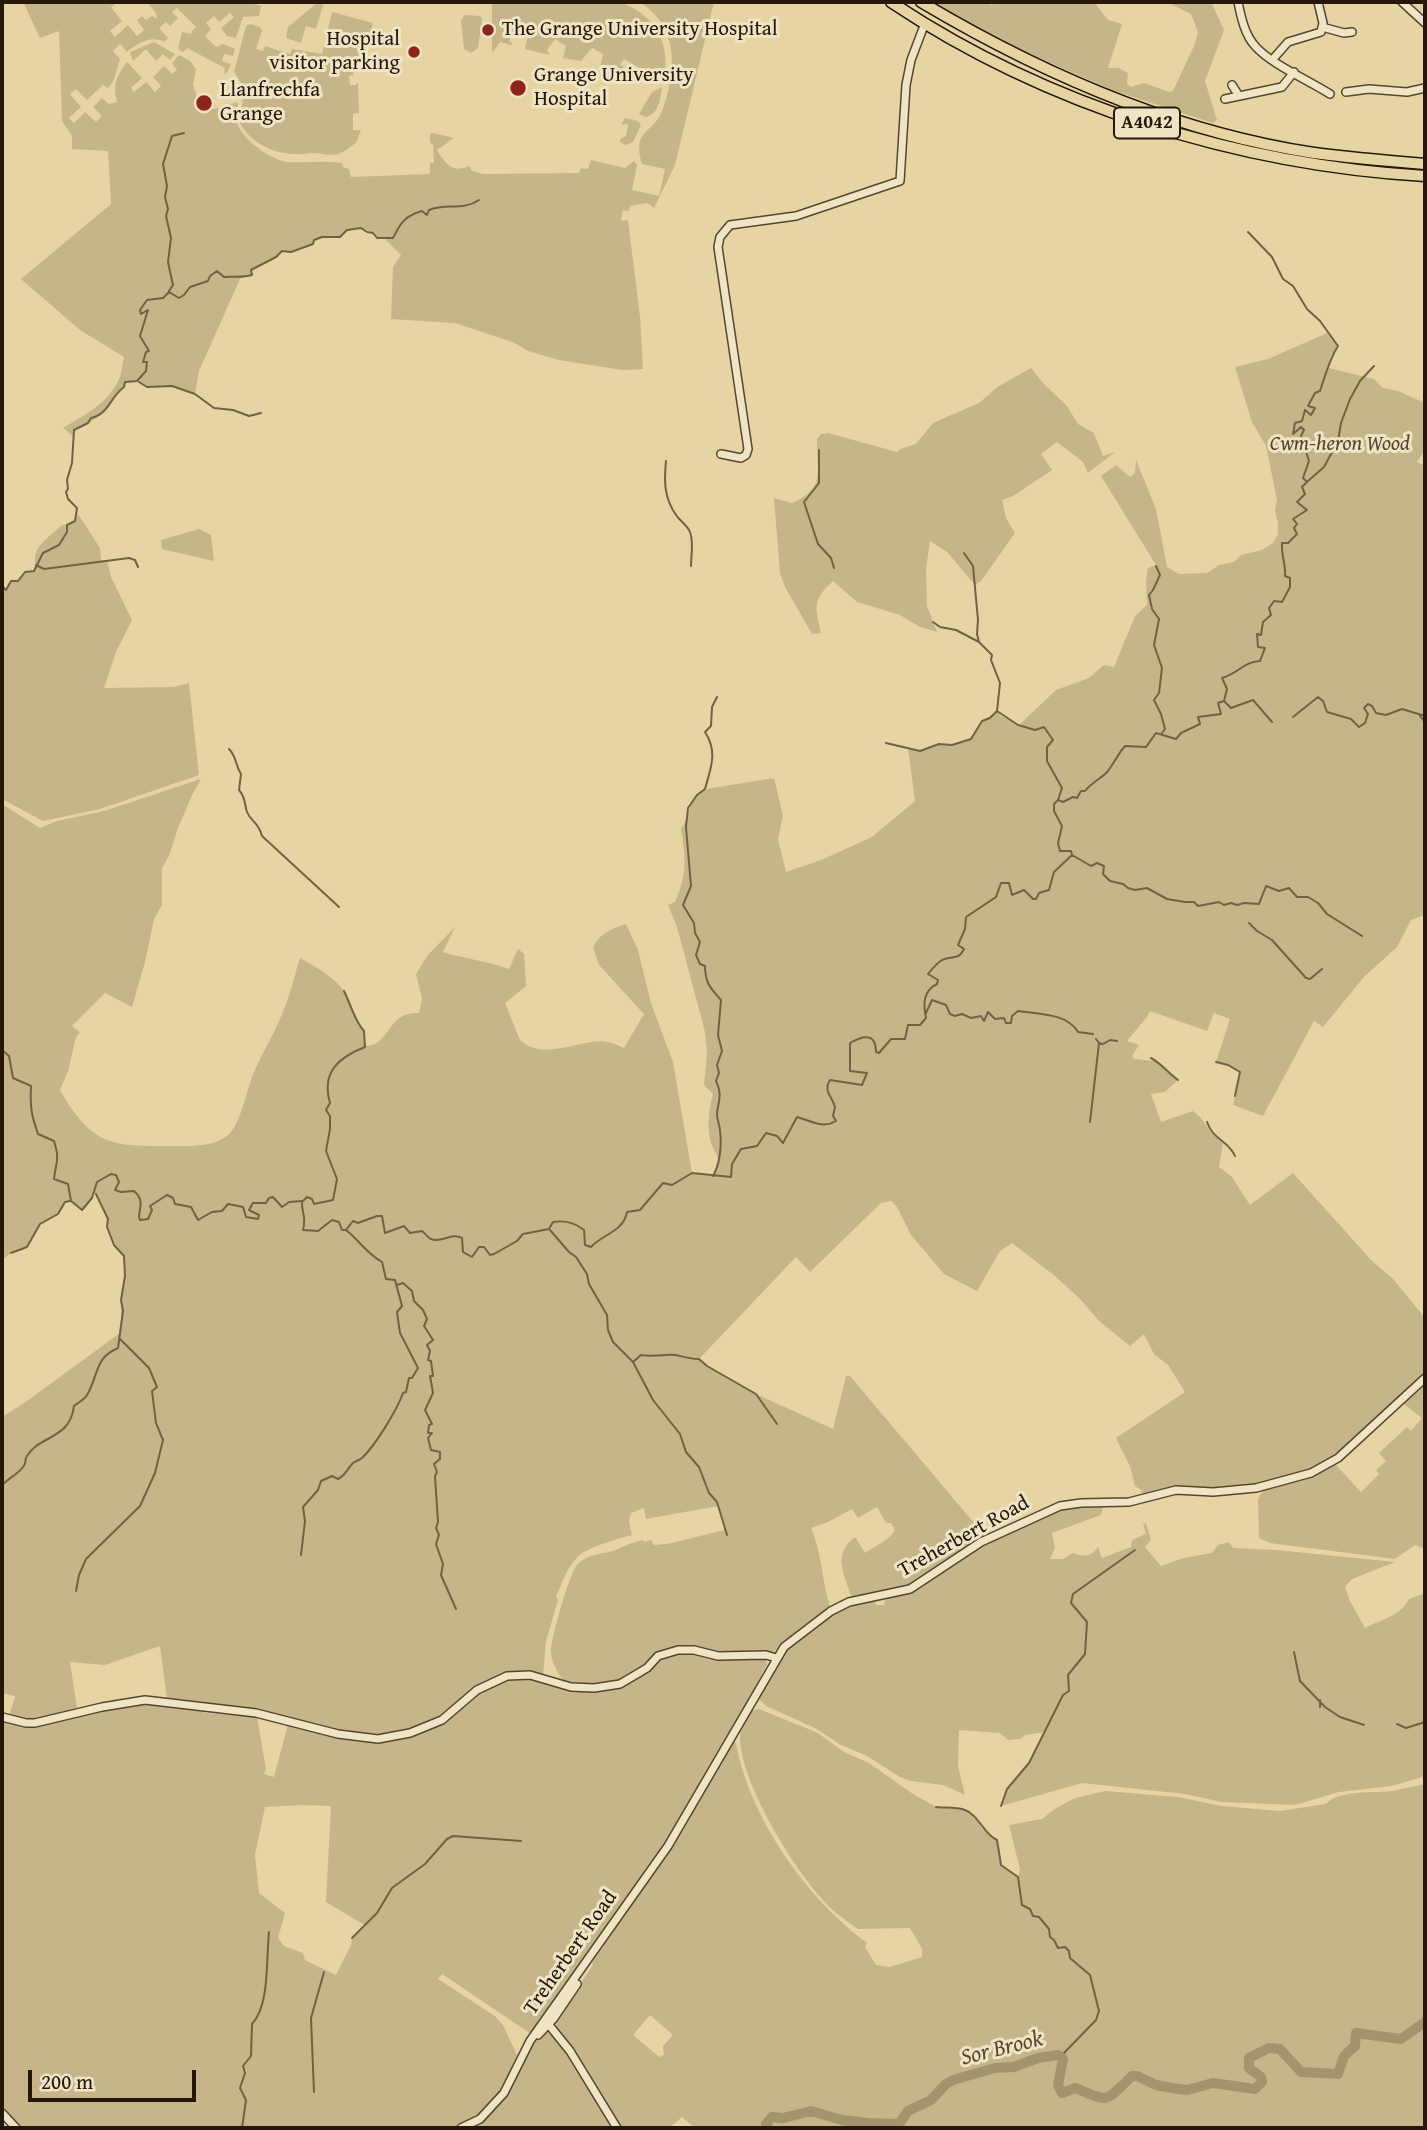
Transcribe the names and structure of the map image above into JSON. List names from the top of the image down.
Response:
{
  "streets": {
    "highway": ["A4042"],
    "street": ["Treherbert Road"]
  },
  "water": ["Sor Brook"],
  "parks": ["Cwm-heron Wood"],
  "places": [
    "The Grange University Hospital",
    "Hospital visitor parking",
    "Grange University Hospital",
    "Llanfrechfa Grange"
  ],
  "scale_bar": "200 m"
}
